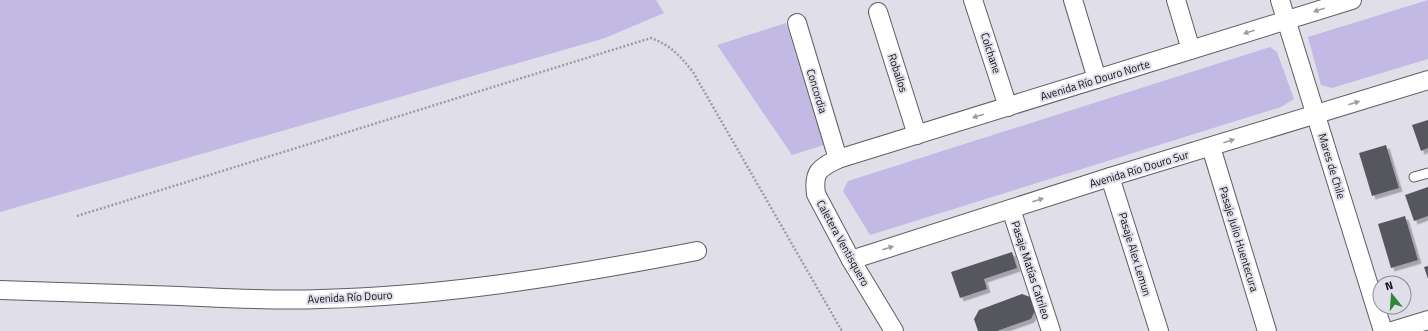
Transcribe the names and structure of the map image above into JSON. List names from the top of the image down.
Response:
{
  "streets": {
    "street": [
      "Colchane",
      "Roballos",
      "Avenida Río Douro Norte",
      "Concordia",
      "Mares de Chile",
      "Avenida Río Douro Sur",
      "Pasaje Julio Huentecura",
      "Caletera Ventisquero",
      "Pasaje Alex Lemun",
      "Pasaje Matías Catrileo",
      "Avenida Río Douro"
    ]
  },
  "crossings": [
    ["Colchane", "Avenida Río Douro Norte"],
    ["Roballos", "Avenida Río Douro Norte"],
    ["Avenida Río Douro Norte", "Concordia"],
    ["Avenida Río Douro Norte", "Mares de Chile"],
    ["Avenida Río Douro Norte", "Caletera Ventisquero"],
    ["Concordia", "Caletera Ventisquero"],
    ["Mares de Chile", "Avenida Río Douro Sur"],
    ["Avenida Río Douro Sur", "Pasaje Julio Huentecura"],
    ["Avenida Río Douro Sur", "Caletera Ventisquero"],
    ["Avenida Río Douro Sur", "Pasaje Alex Lemun"],
    ["Avenida Río Douro Sur", "Pasaje Matías Catrileo"]
  ],
  "one_way": ["Avenida Río Douro Norte", "Avenida Río Douro Sur"],
  "north": "top"
}
